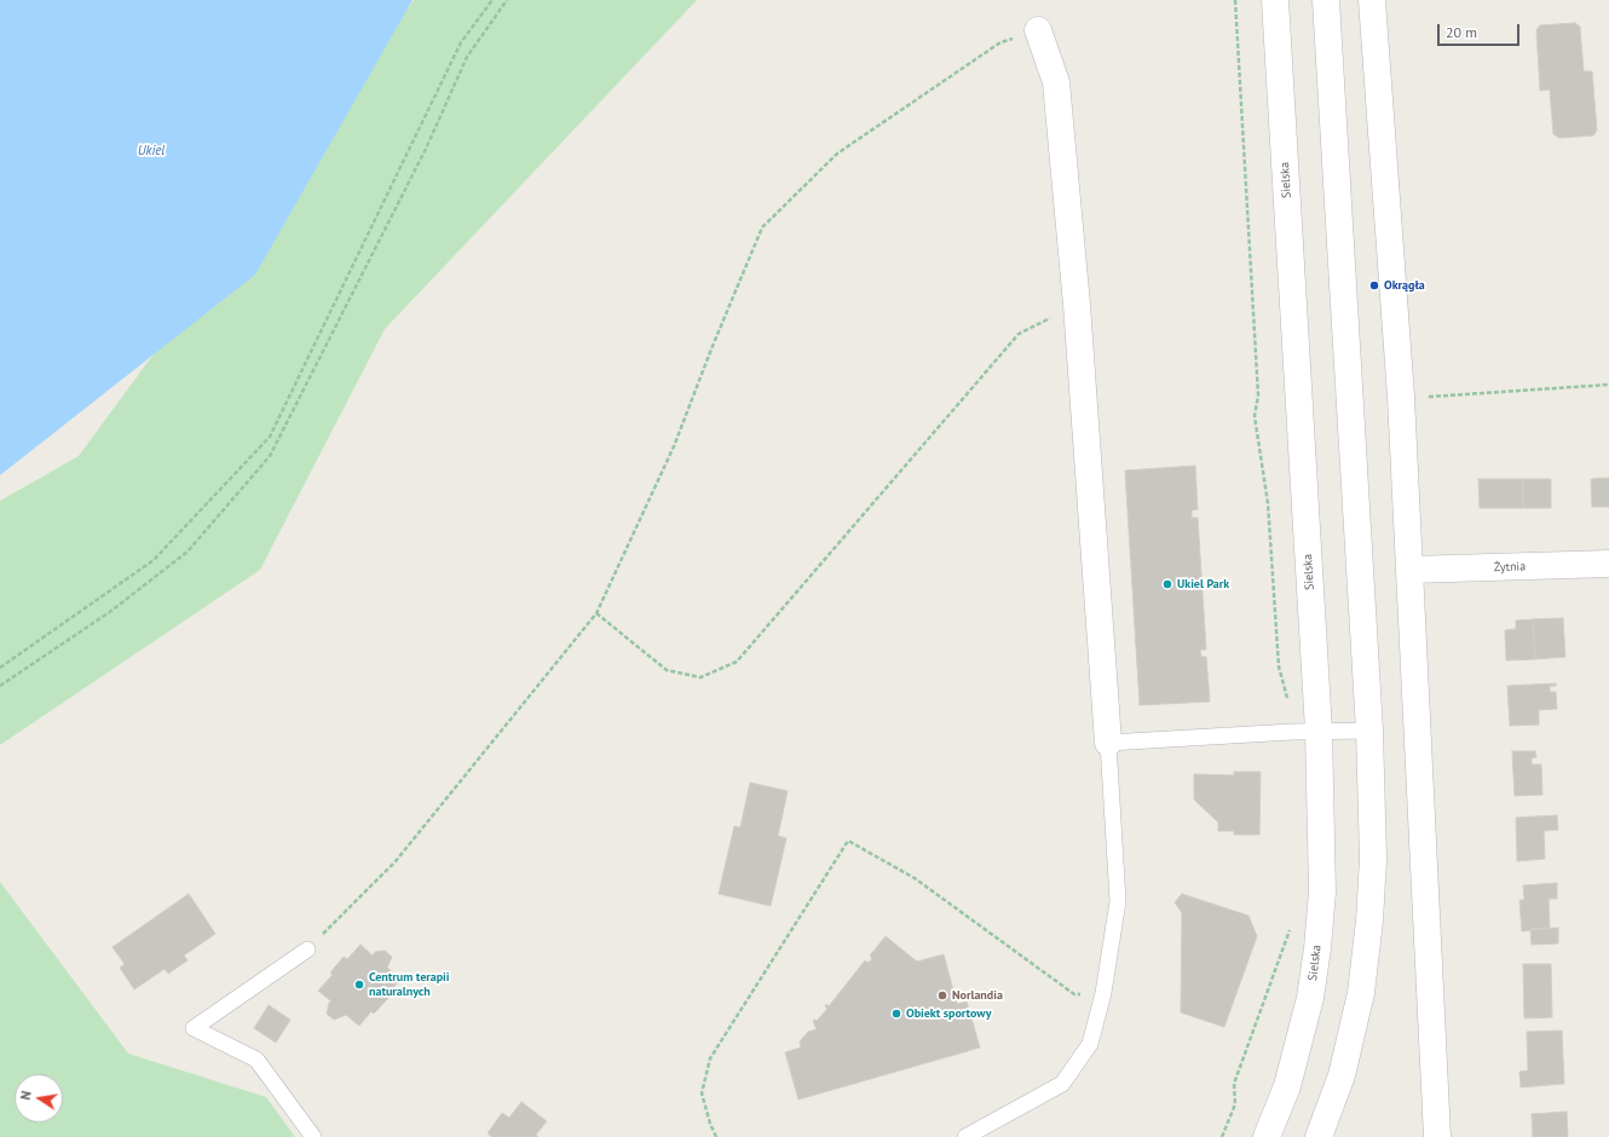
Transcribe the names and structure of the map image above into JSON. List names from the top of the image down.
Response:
{
  "streets": {
    "main road": ["Sielska", "Żytnia"]
  },
  "water": ["Ukiel"],
  "places": [
    "Okrągła",
    "Ukiel Park",
    "Centrum terapii naturalnych",
    "Norlandia",
    "Obiekt sportowy"
  ],
  "scale_bar": "20 m",
  "north": "left"
}
